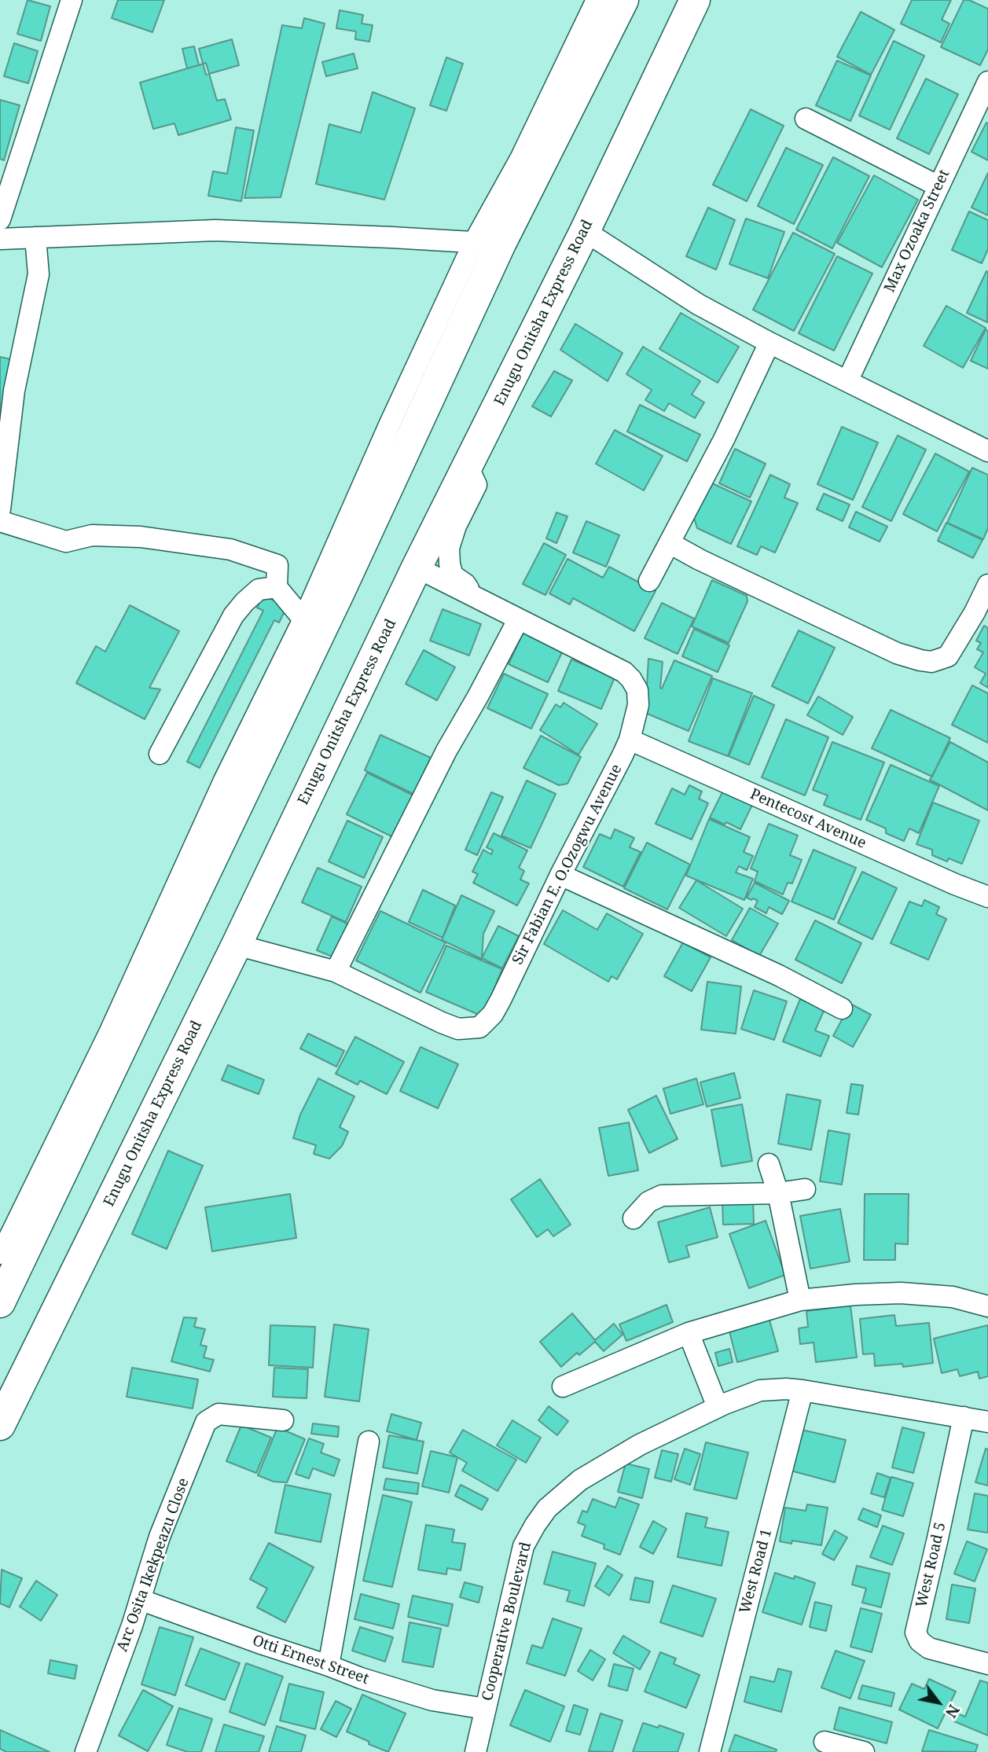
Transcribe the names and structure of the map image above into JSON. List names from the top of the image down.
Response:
{
  "streets": {
    "highway": ["Enugu Onitsha Express Road"],
    "street": [
      "Max Ozoaka Street",
      "Pentecost Avenue",
      "Sir Fabian E. O.Ozogwu Avenue",
      "Arc Osita Ikekpeazu Close",
      "West Road 5",
      "West Road 1",
      "Cooperative Boulevard",
      "Otti Ernest Street"
    ]
  },
  "crossings": [
    ["Enugu Onitsha Express Road", "Sir Fabian E. O.Ozogwu Avenue"],
    ["Pentecost Avenue", "Sir Fabian E. O.Ozogwu Avenue"],
    ["Arc Osita Ikekpeazu Close", "Otti Ernest Street"],
    ["West Road 5", "Cooperative Boulevard"],
    ["West Road 1", "Cooperative Boulevard"],
    ["Cooperative Boulevard", "Otti Ernest Street"]
  ],
  "north": "bottom right"
}
